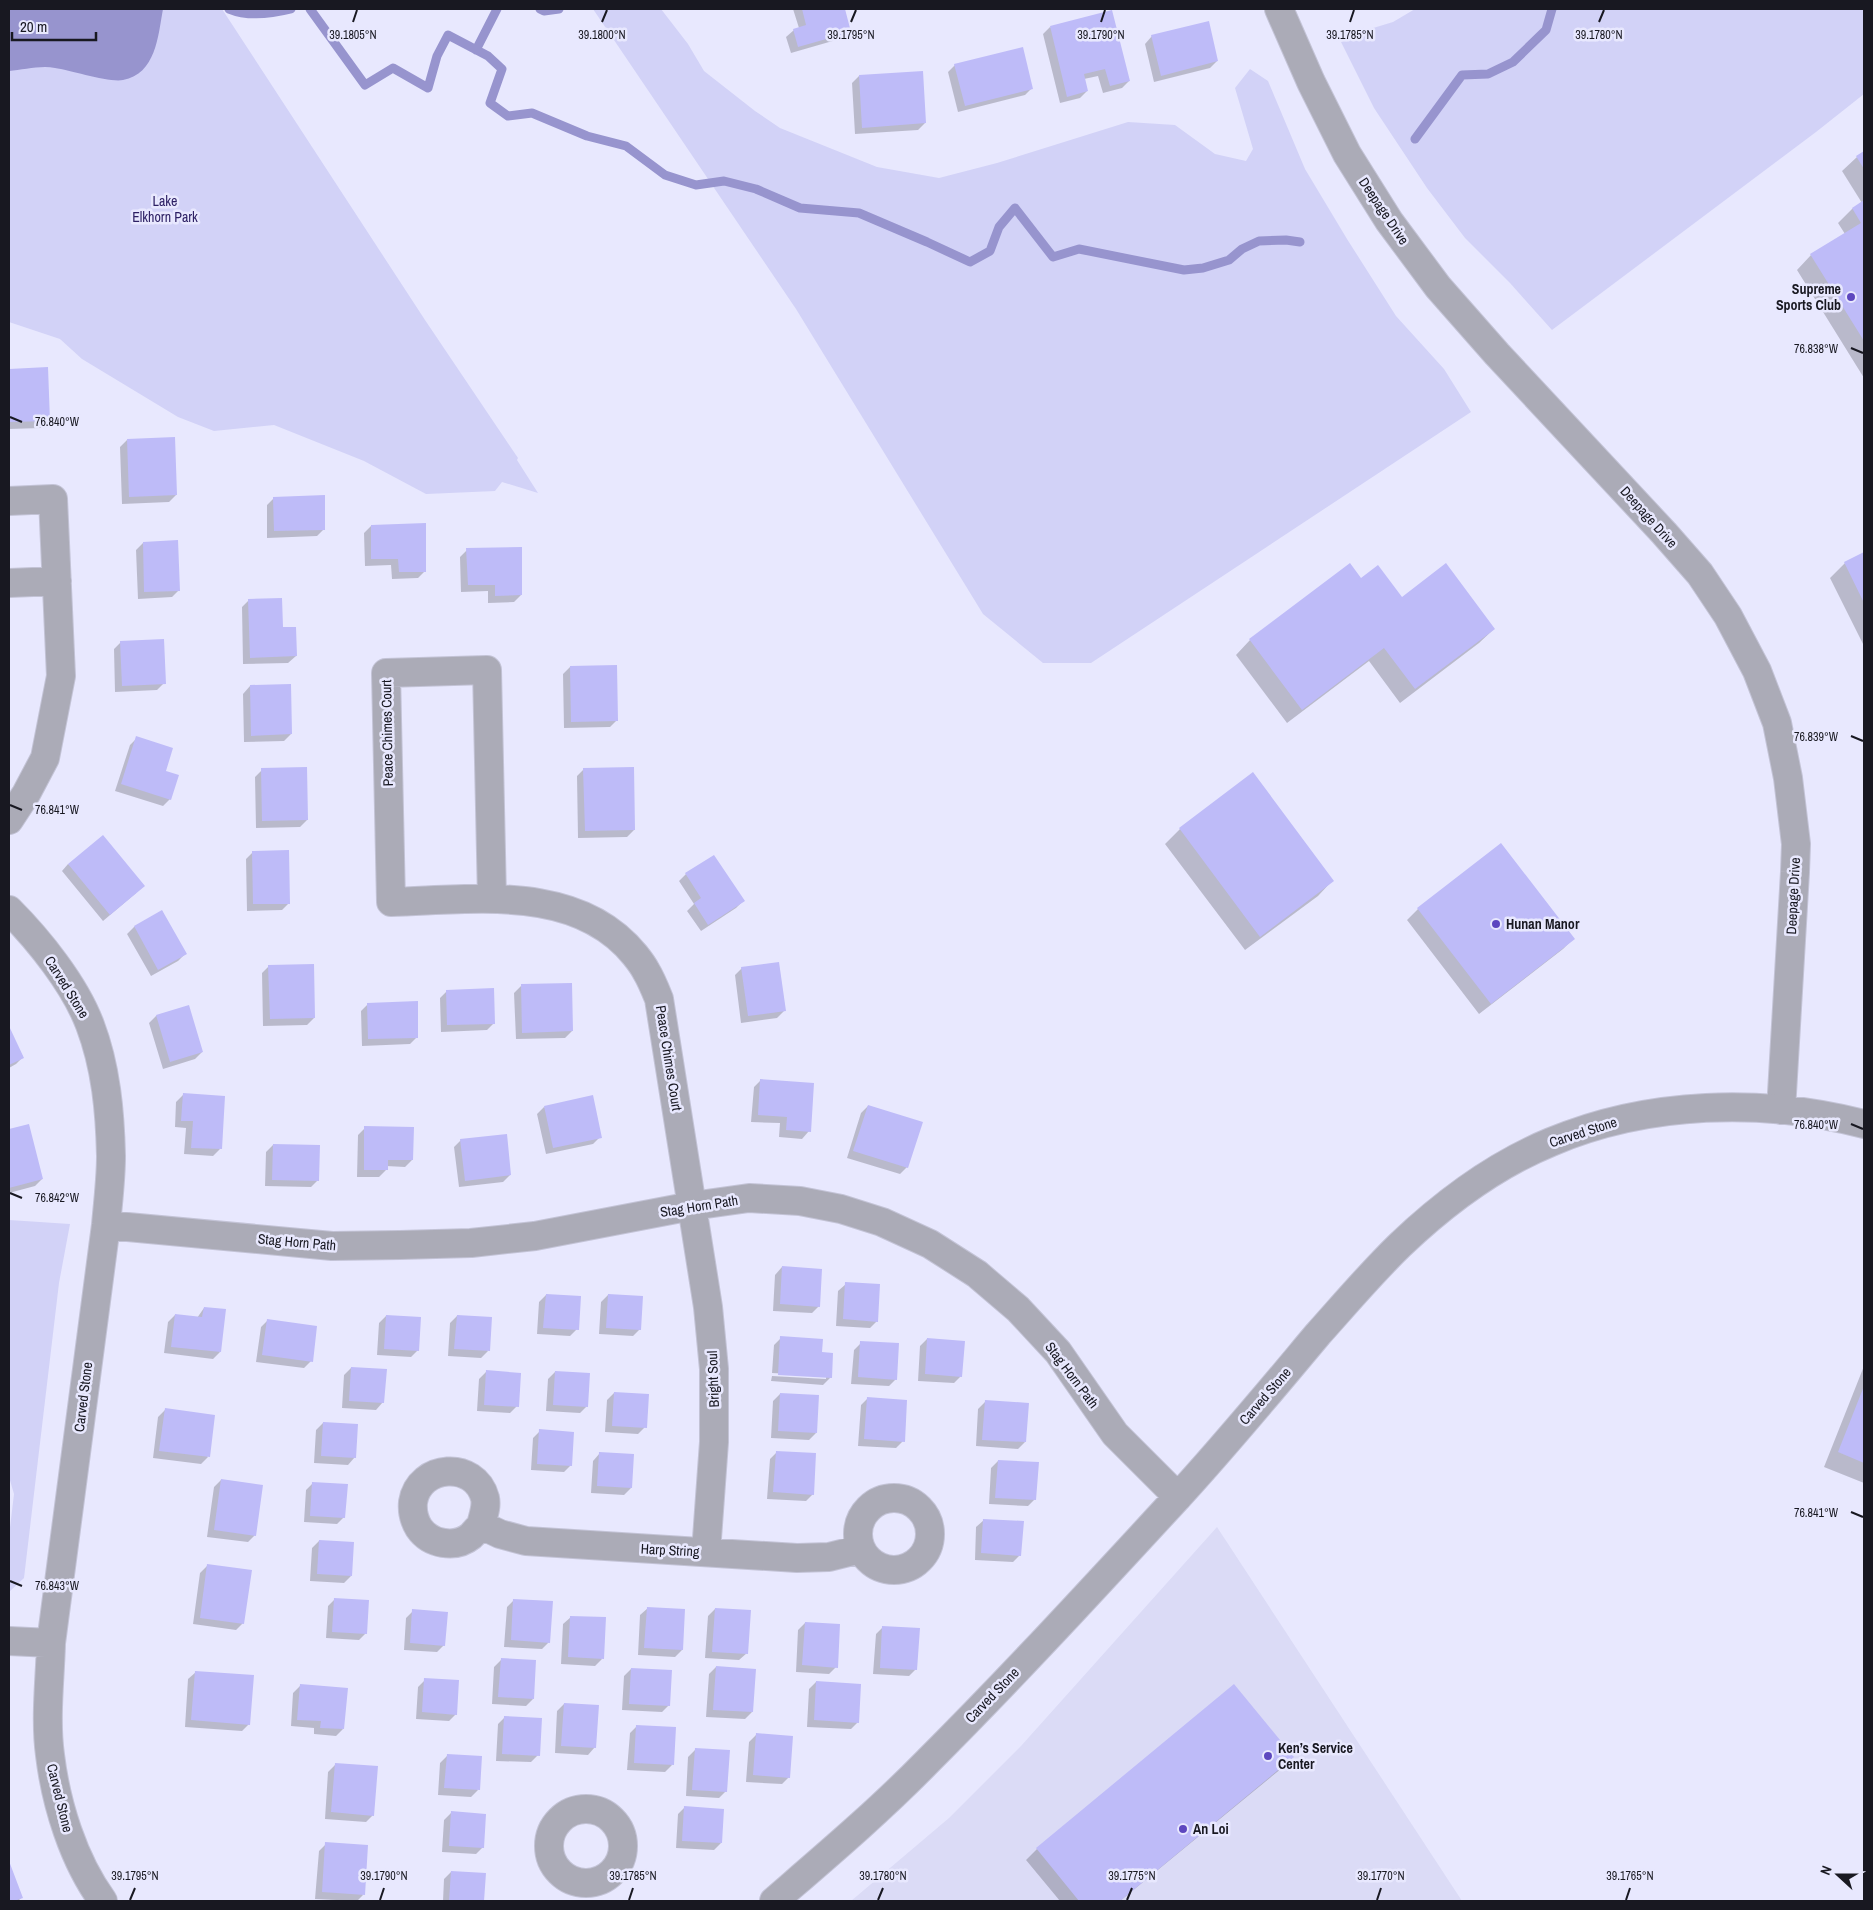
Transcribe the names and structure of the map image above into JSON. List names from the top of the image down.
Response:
{
  "streets": {
    "street": [
      "Deepage Drive",
      "Peace Chimes Court",
      "Carved Stone",
      "Stag Horn Path",
      "Bright Soul",
      "Harp String"
    ]
  },
  "crossings": [
    ["Deepage Drive", "Carved Stone"],
    ["Peace Chimes Court", "Stag Horn Path"],
    ["Peace Chimes Court", "Bright Soul"],
    ["Carved Stone", "Stag Horn Path"],
    ["Stag Horn Path", "Bright Soul"],
    ["Bright Soul", "Harp String"]
  ],
  "parks": ["Lake Elkhorn Park"],
  "places": [
    "Supreme Sports Club",
    "Hunan Manor",
    "Ken’s Service Center",
    "An Loi"
  ],
  "scale_bar": "20 m",
  "north": "left",
  "coordinates": [
    "39.1805°N",
    "39.1800°N",
    "39.1795°N",
    "39.1790°N",
    "39.1785°N",
    "39.1780°N",
    "76.838°W",
    "76.840°W",
    "76.839°W",
    "76.841°W",
    "76.842°W",
    "76.843°W",
    "39.1775°N",
    "39.1770°N",
    "39.1765°N"
  ]
}
